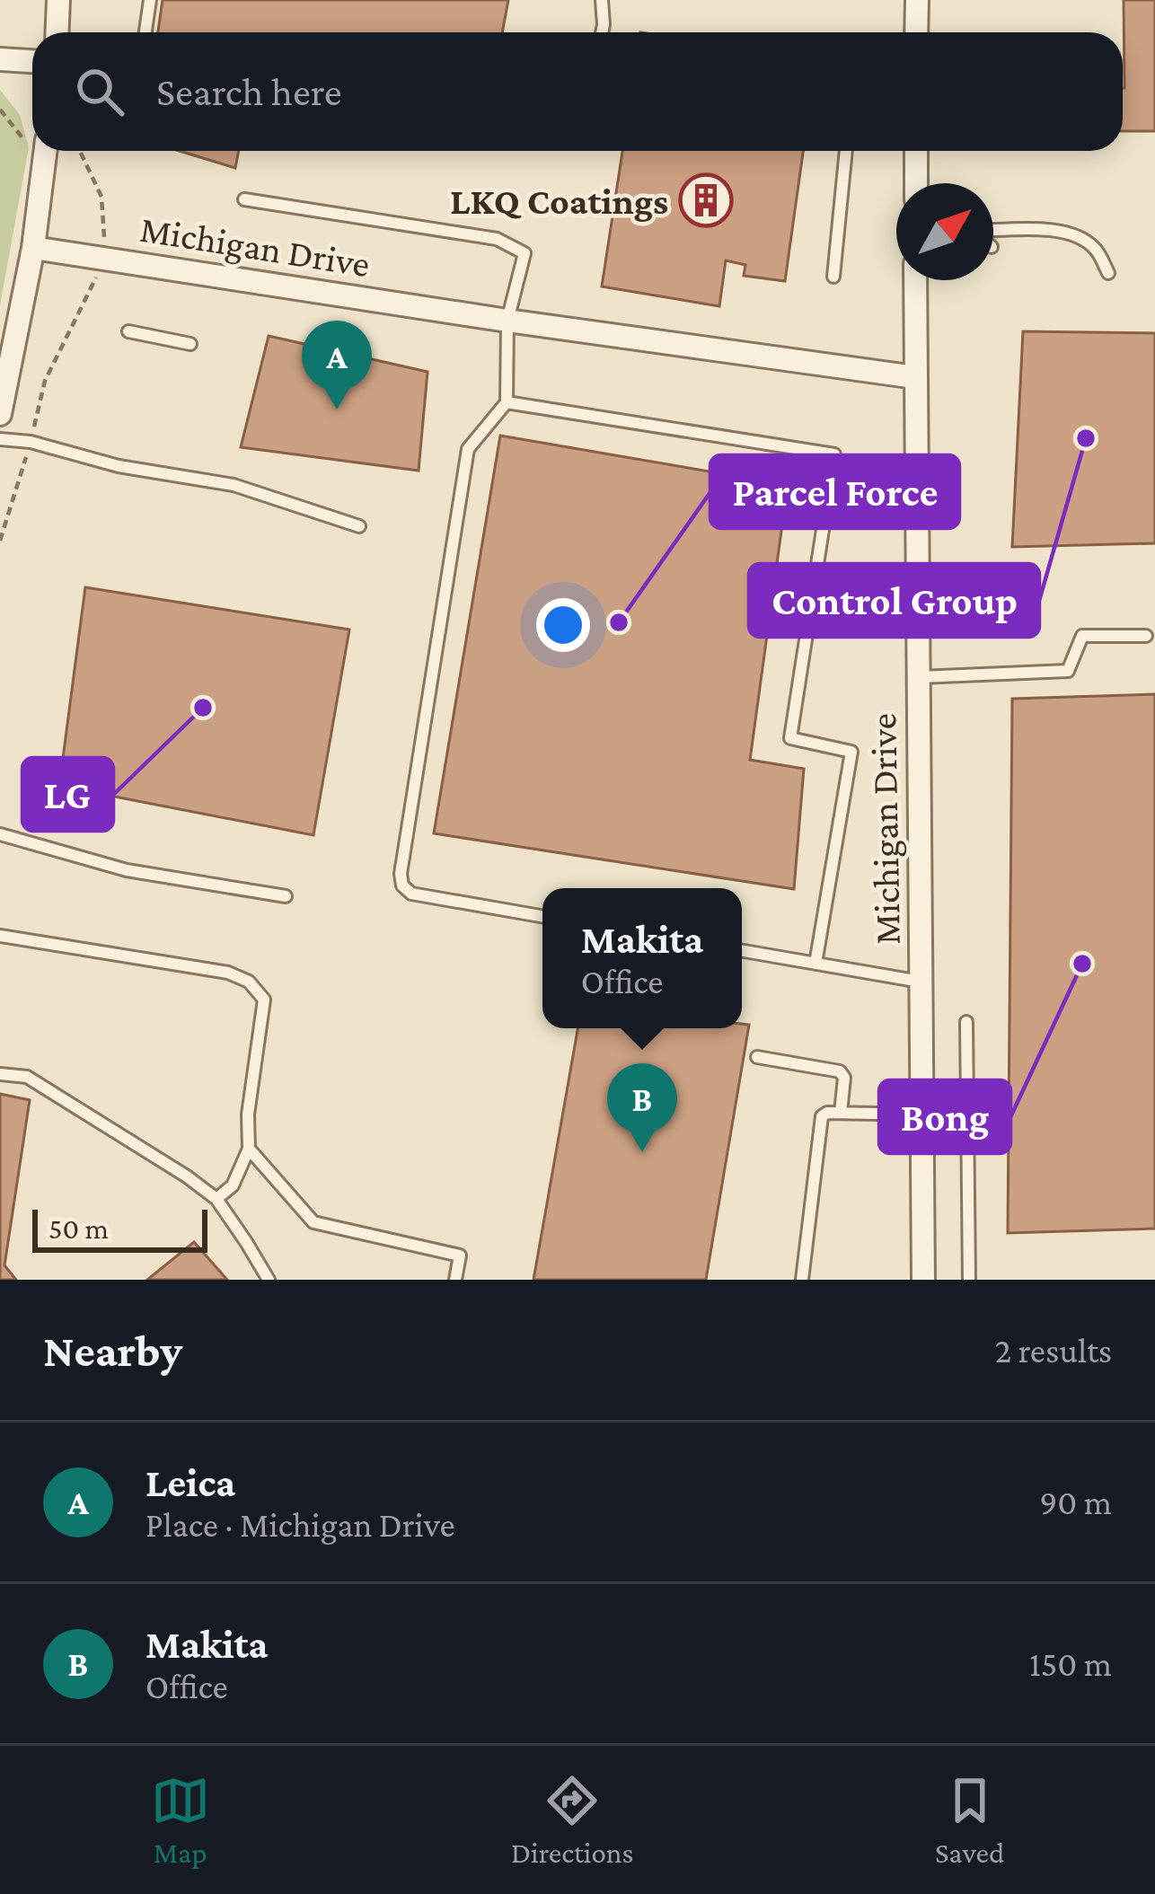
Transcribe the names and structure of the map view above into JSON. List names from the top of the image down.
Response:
{
  "streets": {
    "street": ["Michigan Drive"]
  },
  "places": {
    "building": ["LKQ Coatings"],
    "other": [
      "Control Group",
      "Parcel Force",
      "LG",
      "Bong"
    ]
  },
  "scale_bar": "50 m",
  "north": "top right",
  "page": {
    "search": "Search here",
    "pins": ["A", "B"],
    "popup": ["Makita", "Office"],
    "scale": "50 m",
    "heading": ["Nearby", "2 results"],
    "list": [
      {
        "mark": "A",
        "name": "Leica",
        "note": "Place · Michigan Drive",
        "value": "90 m"
      },
      {
        "mark": "B",
        "name": "Makita",
        "note": "Office",
        "value": "150 m"
      }
    ],
    "nav": ["Map", "Directions", "Saved"]
  }
}
